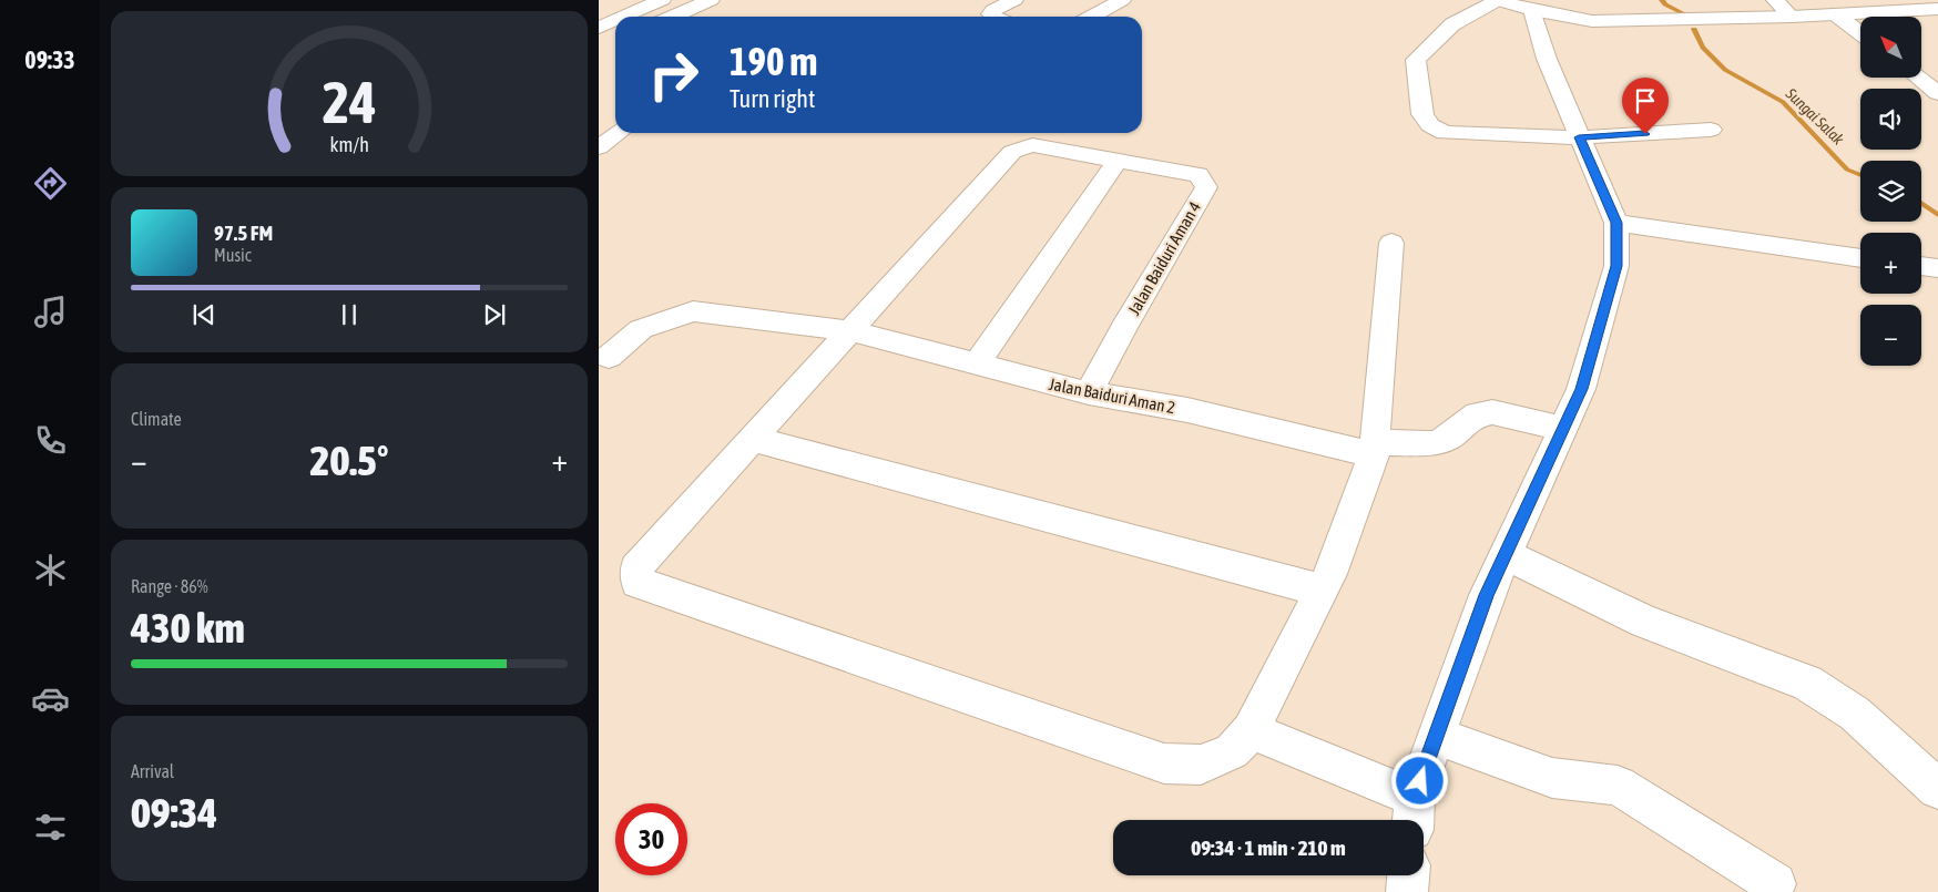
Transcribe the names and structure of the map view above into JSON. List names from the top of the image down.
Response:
{
  "streets": {
    "street": ["Jalan Baiduri Aman 4", "Jalan Baiduri Aman 2"]
  },
  "crossings": [
    ["Jalan Baiduri Aman 4", "Jalan Baiduri Aman 2"]
  ],
  "water": ["Sungai Salak"],
  "north": "top left",
  "page": {
    "tabs": "09:33",
    "map_buttons": ["+", "−"],
    "turn": ["190 m", "Turn right"],
    "song": ["97.5 FM", "Music"],
    "tile": [
      "Climate",
      ["Range · 86%", "430 km"],
      ["Arrival", "09:34"]
    ],
    "heat": ["−", "20.5°", "+"],
    "limit": "30",
    "trip": "09:34 · 1 min · 210 m",
    "gauge": ["24", "km/h"]
  }
}
